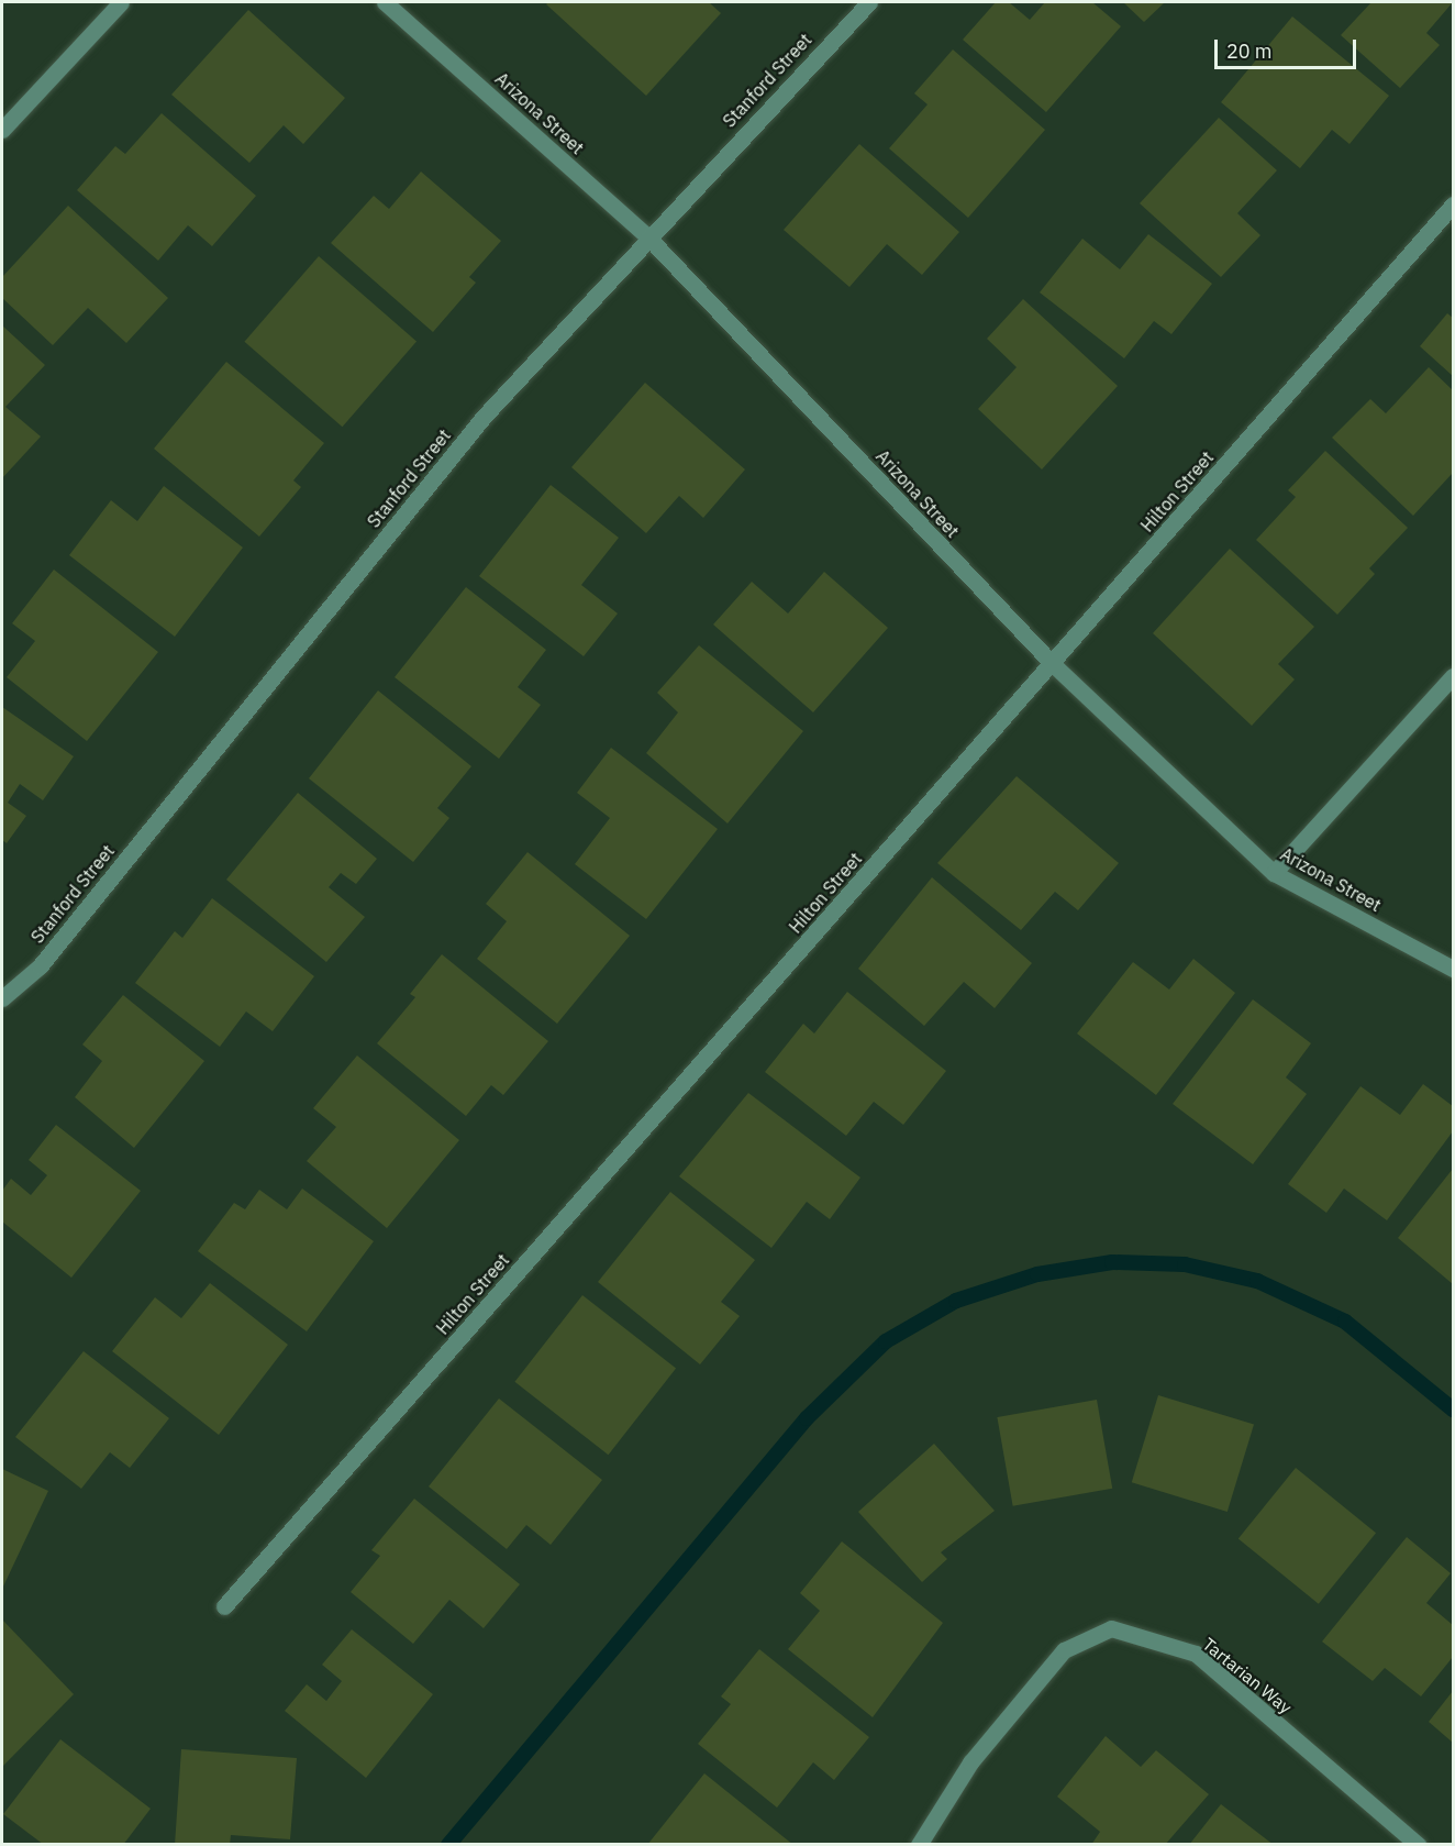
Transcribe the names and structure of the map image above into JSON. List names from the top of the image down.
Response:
{
  "streets": {
    "street": [
      "Stanford Street",
      "Arizona Street",
      "Hilton Street",
      "Tartarian Way"
    ]
  },
  "crossings": [
    ["Stanford Street", "Arizona Street"],
    ["Arizona Street", "Hilton Street"]
  ],
  "scale_bar": "20 m"
}
